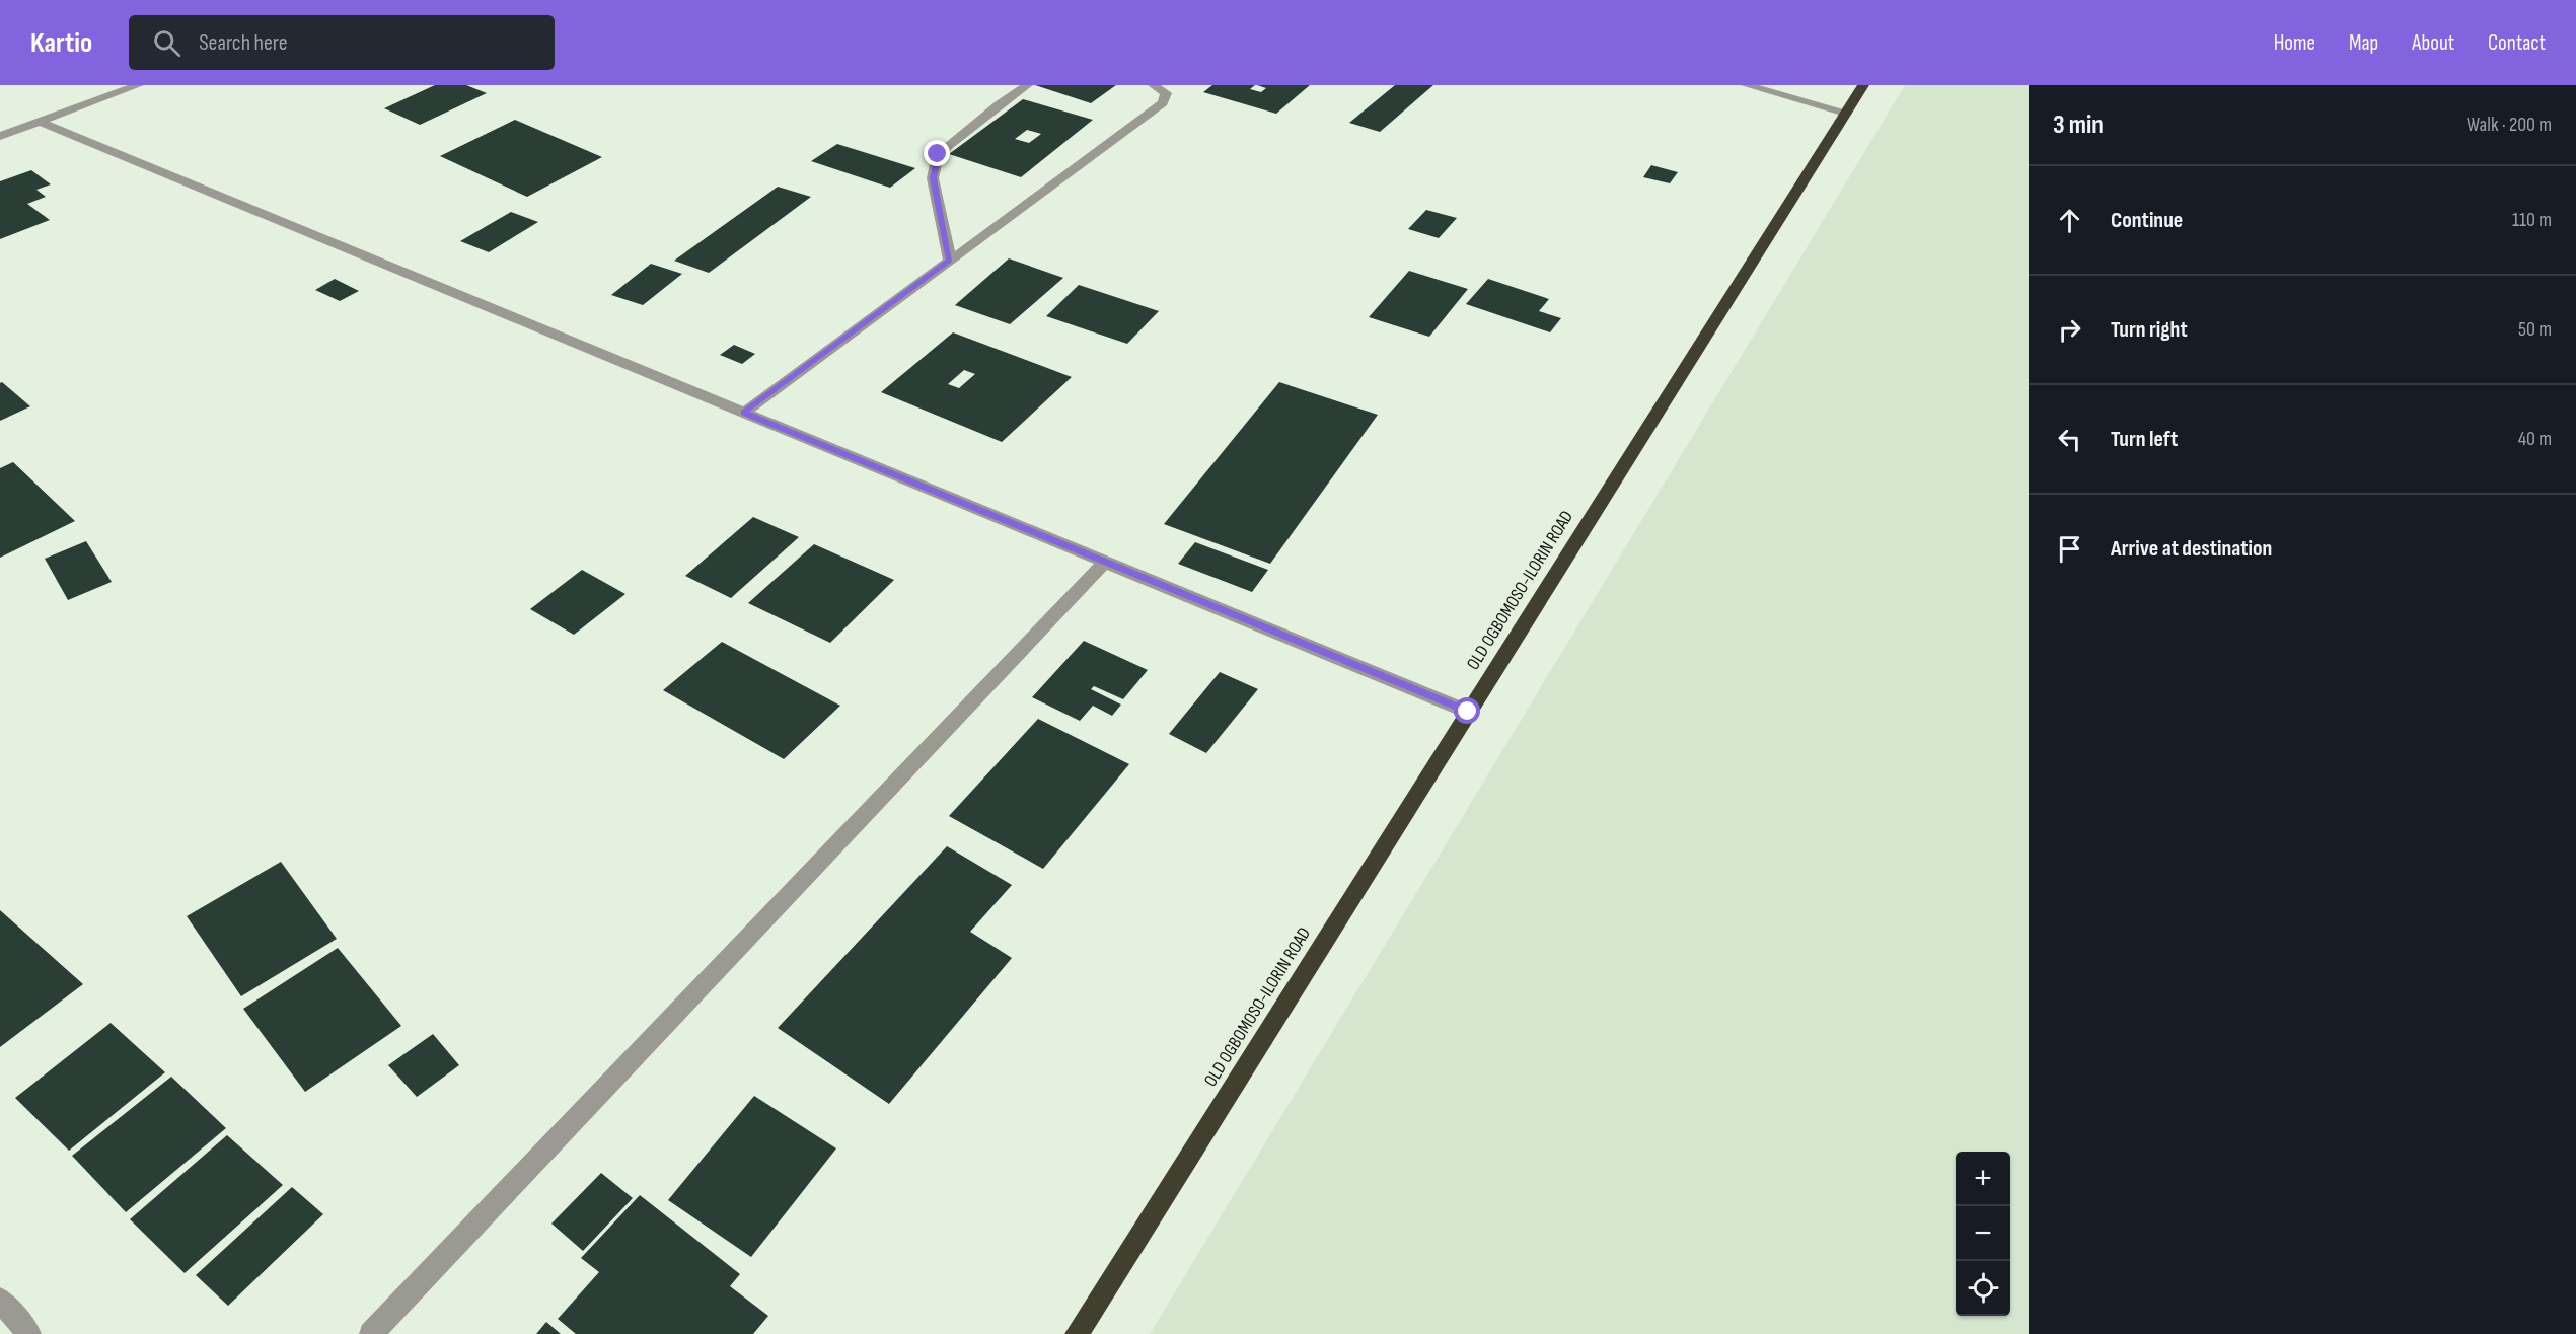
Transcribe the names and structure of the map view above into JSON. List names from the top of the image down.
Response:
{
  "streets": {
    "highway": ["OLD OGBOMOSO-ILORIN ROAD"]
  },
  "page": {
    "header": "Kartio",
    "search": "Search here",
    "nav": [
      "Home",
      "Map",
      "About",
      "Contact"
    ],
    "heading": ["3 min", "Walk · 200 m"],
    "list": [
      ["Continue", "110 m"],
      ["Turn right", "50 m"],
      ["Turn left", "40 m"],
      "Arrive at destination"
    ],
    "map_buttons": ["+", "−"]
  }
}
